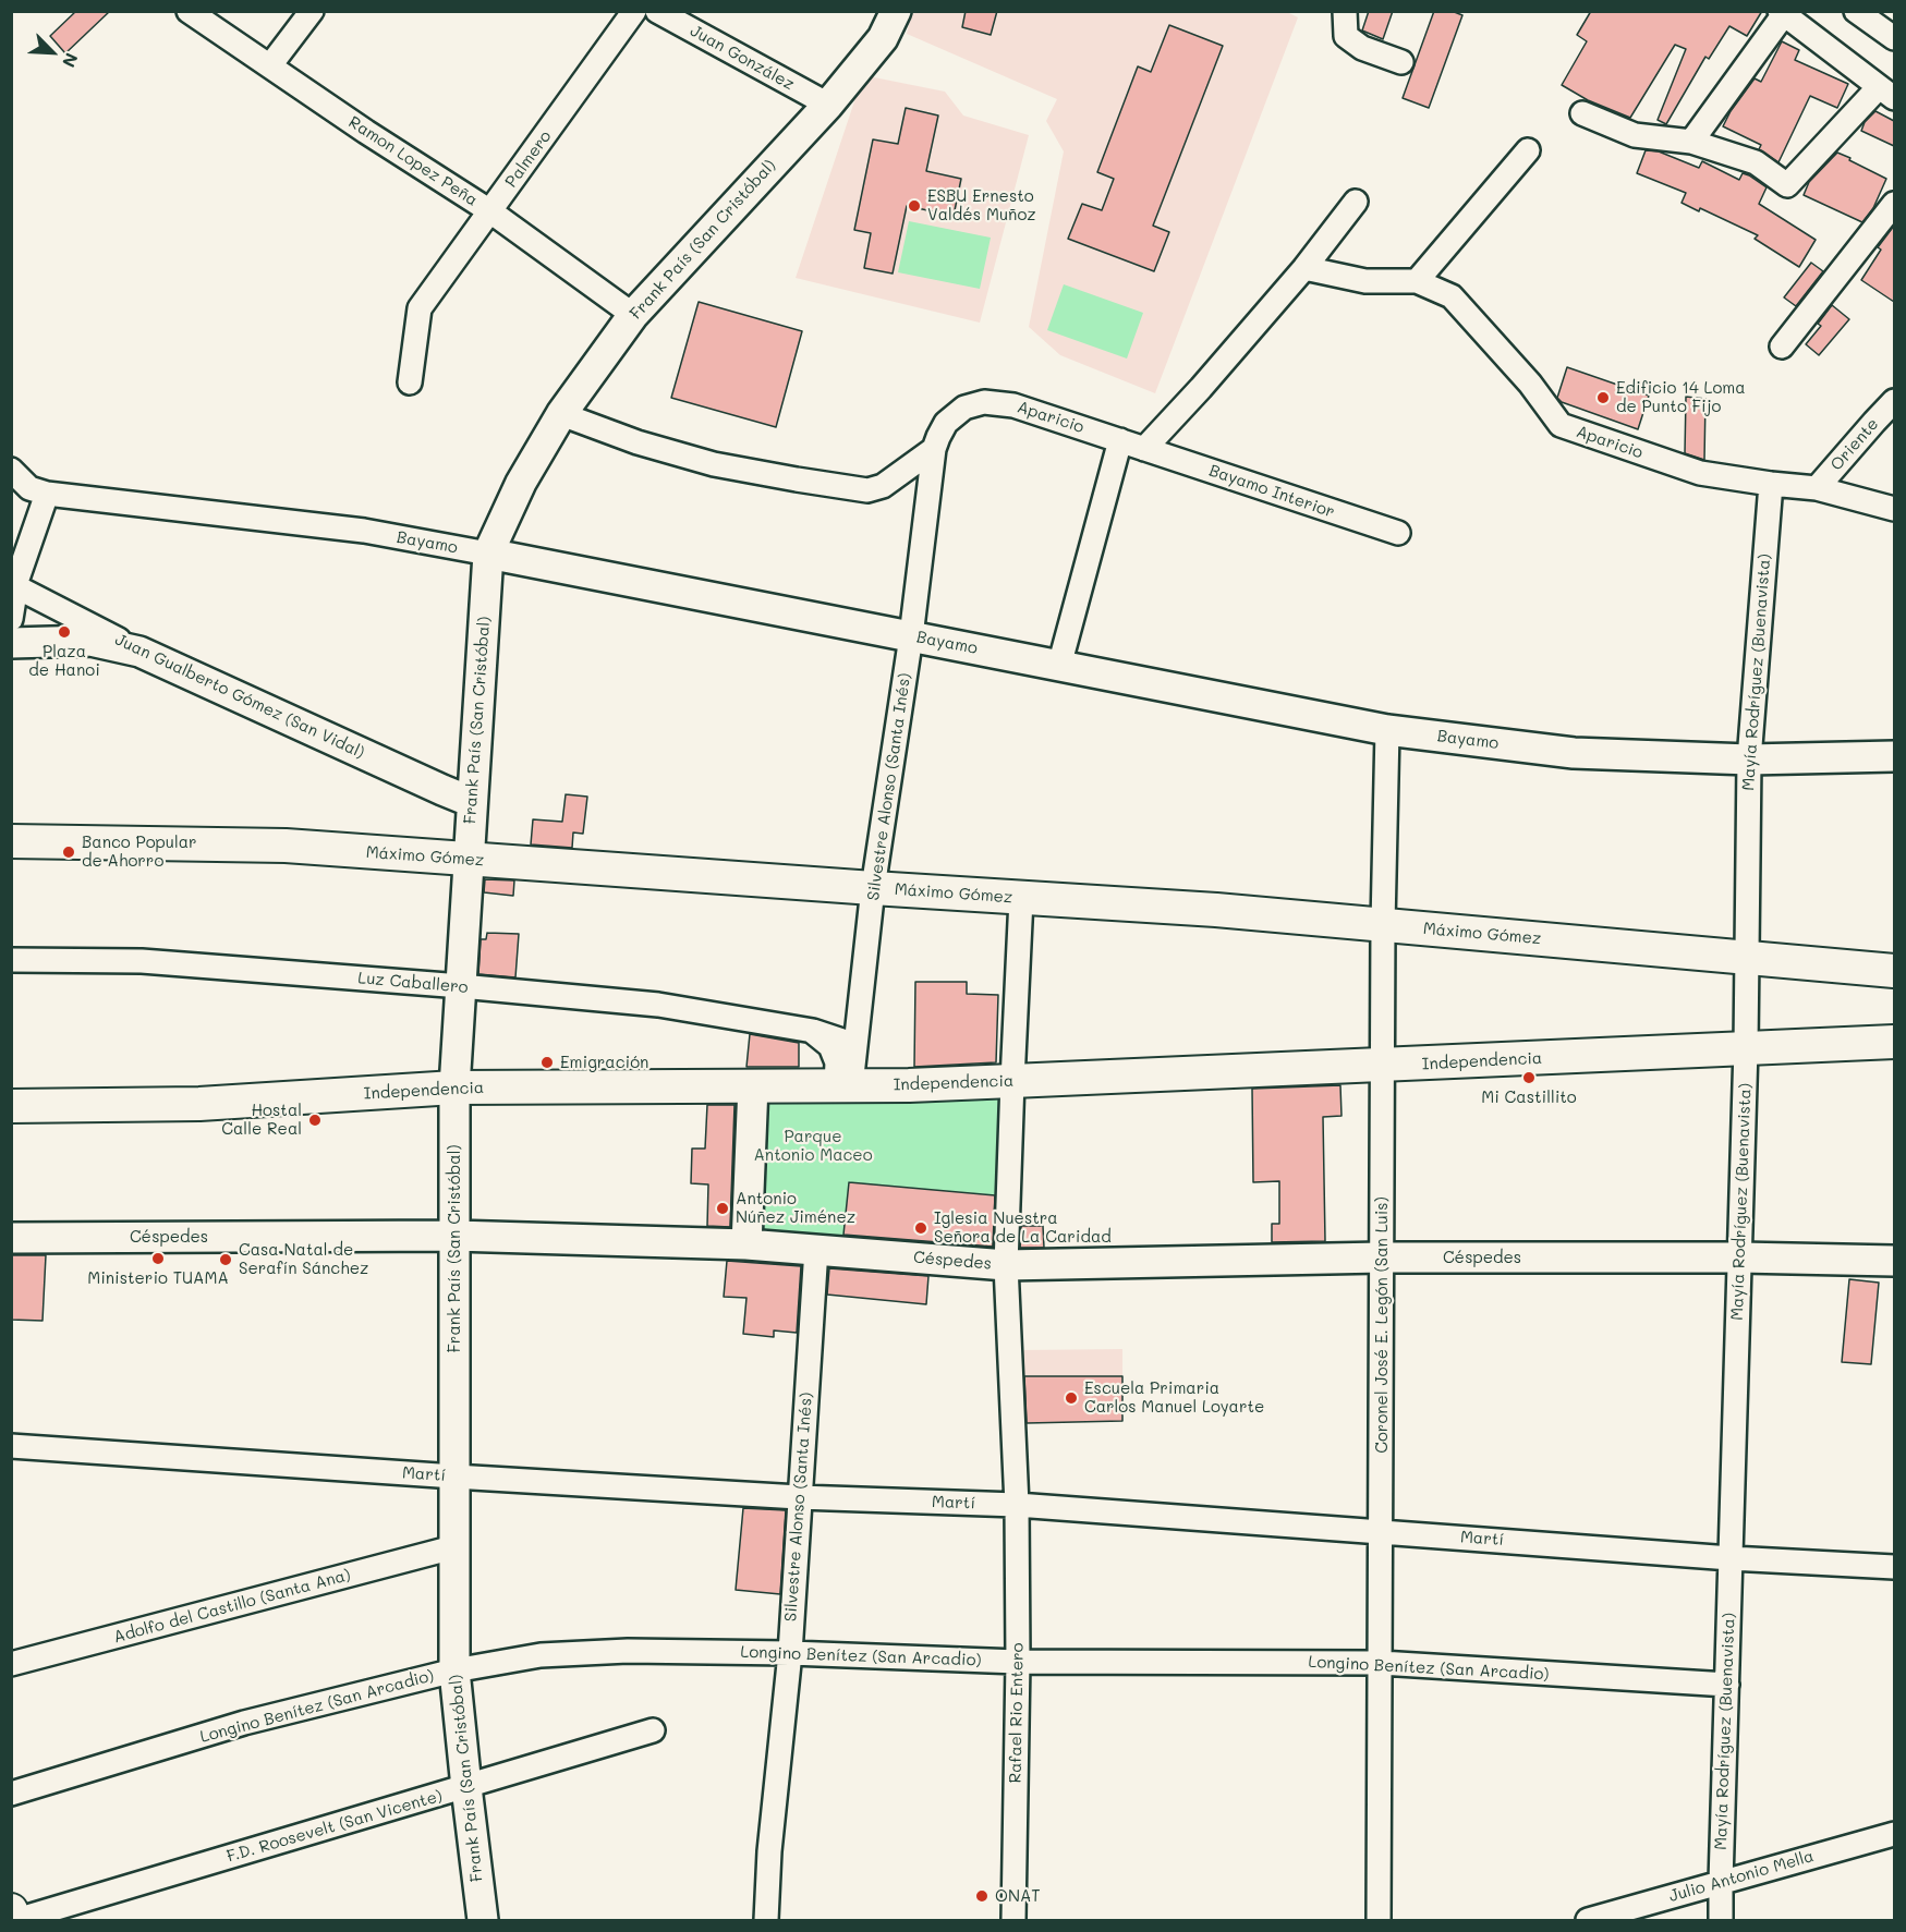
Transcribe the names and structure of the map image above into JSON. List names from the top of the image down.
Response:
{
  "streets": {
    "main road": ["Máximo Gómez", "Independencia"],
    "street": [
      "Juan González",
      "Palmero",
      "Ramon Lopez Peña",
      "Frank País (San Cristóbal)",
      "Aparicio",
      "Oriente",
      "Bayamo Interior",
      "Bayamo",
      "Mayía Rodríguez (Buenavista)",
      "Juan Gualberto Gómez (San Vidal)",
      "Silvestre Alonso (Santa Inés)",
      "Luz Caballero",
      "Céspedes",
      "Coronel José E. Legón (San Luis)",
      "Martí",
      "Adolfo del Castillo (Santa Ana)",
      "Longino Benítez (San Arcadio)",
      "Rafael Rio Entero",
      "F.D. Roosevelt (San Vicente)",
      "Julio Antonio Mella"
    ]
  },
  "crossings": [
    ["Juan González", "Frank País (San Cristóbal)"],
    ["Palmero", "Ramon Lopez Peña"],
    ["Ramon Lopez Peña", "Frank País (San Cristóbal)"],
    ["Frank País (San Cristóbal)", "Aparicio"],
    ["Frank País (San Cristóbal)", "Bayamo"],
    ["Frank País (San Cristóbal)", "Juan Gualberto Gómez (San Vidal)"],
    ["Frank País (San Cristóbal)", "Máximo Gómez"],
    ["Frank País (San Cristóbal)", "Luz Caballero"],
    ["Frank País (San Cristóbal)", "Independencia"],
    ["Frank País (San Cristóbal)", "Céspedes"],
    ["Frank País (San Cristóbal)", "Martí"],
    ["Frank País (San Cristóbal)", "Adolfo del Castillo (Santa Ana)"],
    ["Frank País (San Cristóbal)", "Longino Benítez (San Arcadio)"],
    ["Frank País (San Cristóbal)", "F.D. Roosevelt (San Vicente)"],
    ["Aparicio", "Oriente"],
    ["Aparicio", "Bayamo Interior"],
    ["Aparicio", "Mayía Rodríguez (Buenavista)"],
    ["Aparicio", "Silvestre Alonso (Santa Inés)"],
    ["Bayamo", "Mayía Rodríguez (Buenavista)"],
    ["Bayamo", "Silvestre Alonso (Santa Inés)"],
    ["Bayamo", "Coronel José E. Legón (San Luis)"],
    ["Mayía Rodríguez (Buenavista)", "Máximo Gómez"],
    ["Mayía Rodríguez (Buenavista)", "Independencia"],
    ["Mayía Rodríguez (Buenavista)", "Céspedes"],
    ["Mayía Rodríguez (Buenavista)", "Martí"],
    ["Mayía Rodríguez (Buenavista)", "Longino Benítez (San Arcadio)"],
    ["Mayía Rodríguez (Buenavista)", "Julio Antonio Mella"],
    ["Silvestre Alonso (Santa Inés)", "Máximo Gómez"],
    ["Silvestre Alonso (Santa Inés)", "Luz Caballero"],
    ["Silvestre Alonso (Santa Inés)", "Independencia"],
    ["Silvestre Alonso (Santa Inés)", "Céspedes"],
    ["Silvestre Alonso (Santa Inés)", "Martí"],
    ["Silvestre Alonso (Santa Inés)", "Longino Benítez (San Arcadio)"],
    ["Máximo Gómez", "Coronel José E. Legón (San Luis)"],
    ["Máximo Gómez", "Rafael Rio Entero"],
    ["Independencia", "Coronel José E. Legón (San Luis)"],
    ["Independencia", "Rafael Rio Entero"],
    ["Céspedes", "Coronel José E. Legón (San Luis)"],
    ["Céspedes", "Rafael Rio Entero"],
    ["Coronel José E. Legón (San Luis)", "Martí"],
    ["Coronel José E. Legón (San Luis)", "Longino Benítez (San Arcadio)"],
    ["Martí", "Rafael Rio Entero"],
    ["Longino Benítez (San Arcadio)", "Rafael Rio Entero"]
  ],
  "parks": ["Parque Antonio Maceo"],
  "places": [
    "ESBU Ernesto Valdés Muñoz",
    "Edificio 14 Loma de Punto Fijo",
    "Plaza de Hanoi",
    "Banco Popular de Ahorro",
    "Emigración",
    "Mi Castillito",
    "Hostal Calle Real",
    "Antonio Núñez Jiménez",
    "Iglesia Nuestra Señora de La Caridad",
    "Ministerio TUAMA",
    "Casa Natal de Serafín Sánchez",
    "Escuela Primaria Carlos Manuel Loyarte",
    "ONAT"
  ],
  "north": "bottom right"
}
